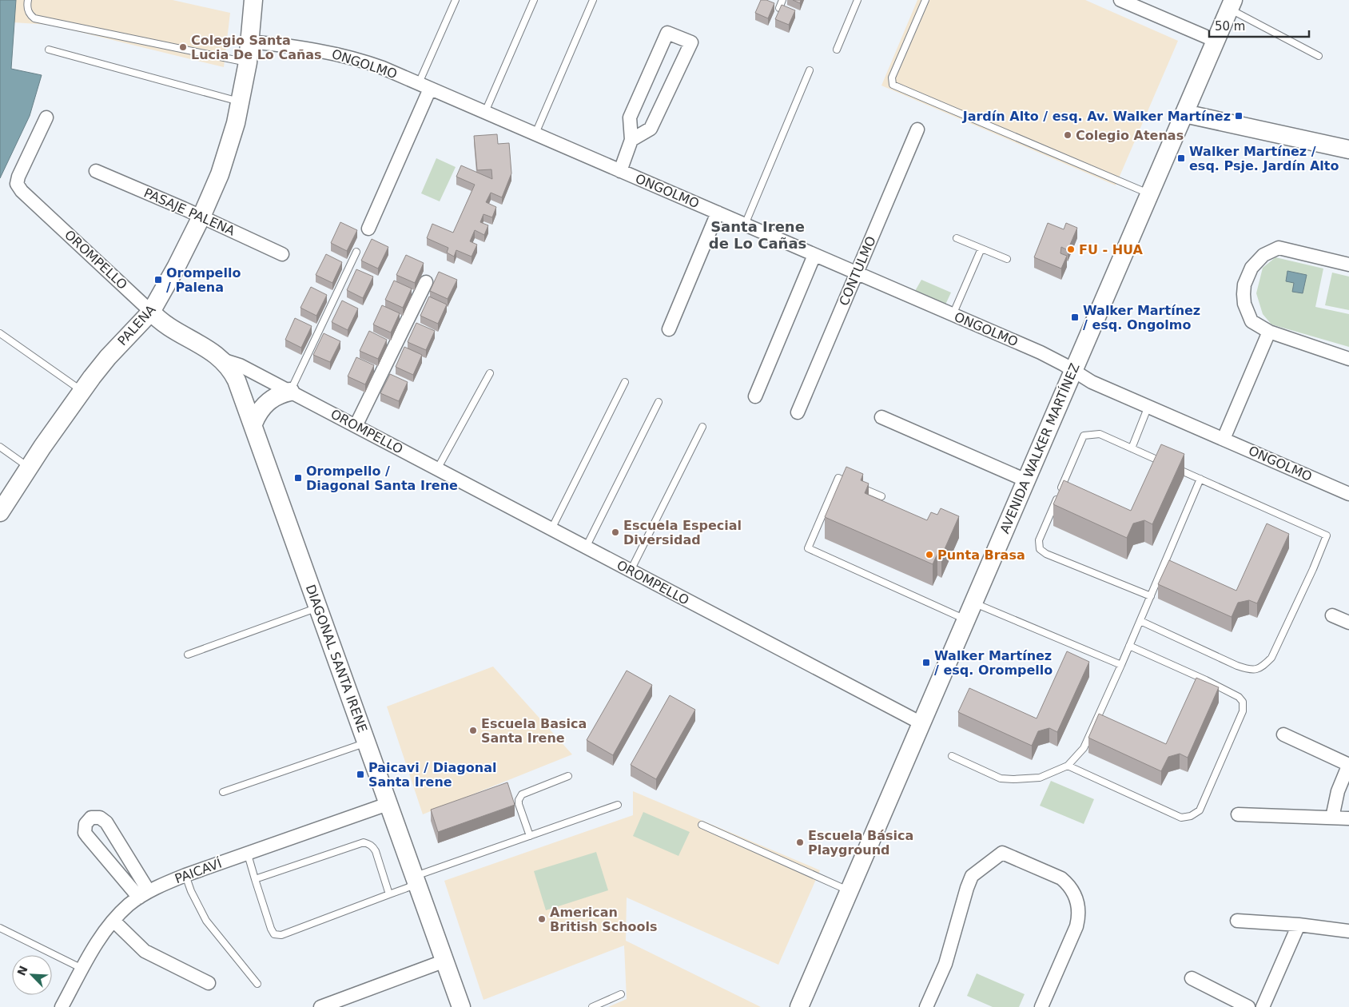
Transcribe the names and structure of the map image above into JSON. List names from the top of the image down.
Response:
{
  "streets": {
    "street": [
      "ONGOLMO",
      "PASAJE PALENA",
      "OROMPELLO",
      "CONTULMO",
      "PALENA",
      "AVENIDA WALKER MARTÍNEZ",
      "DIAGONAL SANTA IRENE",
      "PAICAVÍ"
    ]
  },
  "crossings": [
    ["ONGOLMO", "CONTULMO"],
    ["ONGOLMO", "PALENA"],
    ["ONGOLMO", "AVENIDA WALKER MARTÍNEZ"],
    ["PASAJE PALENA", "PALENA"],
    ["OROMPELLO", "PALENA"],
    ["OROMPELLO", "AVENIDA WALKER MARTÍNEZ"],
    ["OROMPELLO", "DIAGONAL SANTA IRENE"],
    ["DIAGONAL SANTA IRENE", "PAICAVÍ"]
  ],
  "districts": ["Santa Irene de Lo Cañas"],
  "places": {
    "other": [
      "Colegio Santa Lucia De Lo Cañas",
      "Colegio Atenas",
      "FU - HUA",
      "Escuela Especial Diversidad",
      "Punta Brasa",
      "Escuela Basica Santa Irene",
      "Escuela Básica Playground",
      "American British Schools"
    ],
    "transit": [
      "Jardín Alto / esq. Av. Walker Martínez",
      "Walker Martínez / esq. Psje. Jardín Alto",
      "Orompello / Palena",
      "Walker Martínez / esq. Ongolmo",
      "Orompello / Diagonal Santa Irene",
      "Walker Martínez / esq. Orompello",
      "Paicavi / Diagonal Santa Irene"
    ]
  },
  "scale_bar": "50 m",
  "north": "top left"
}
